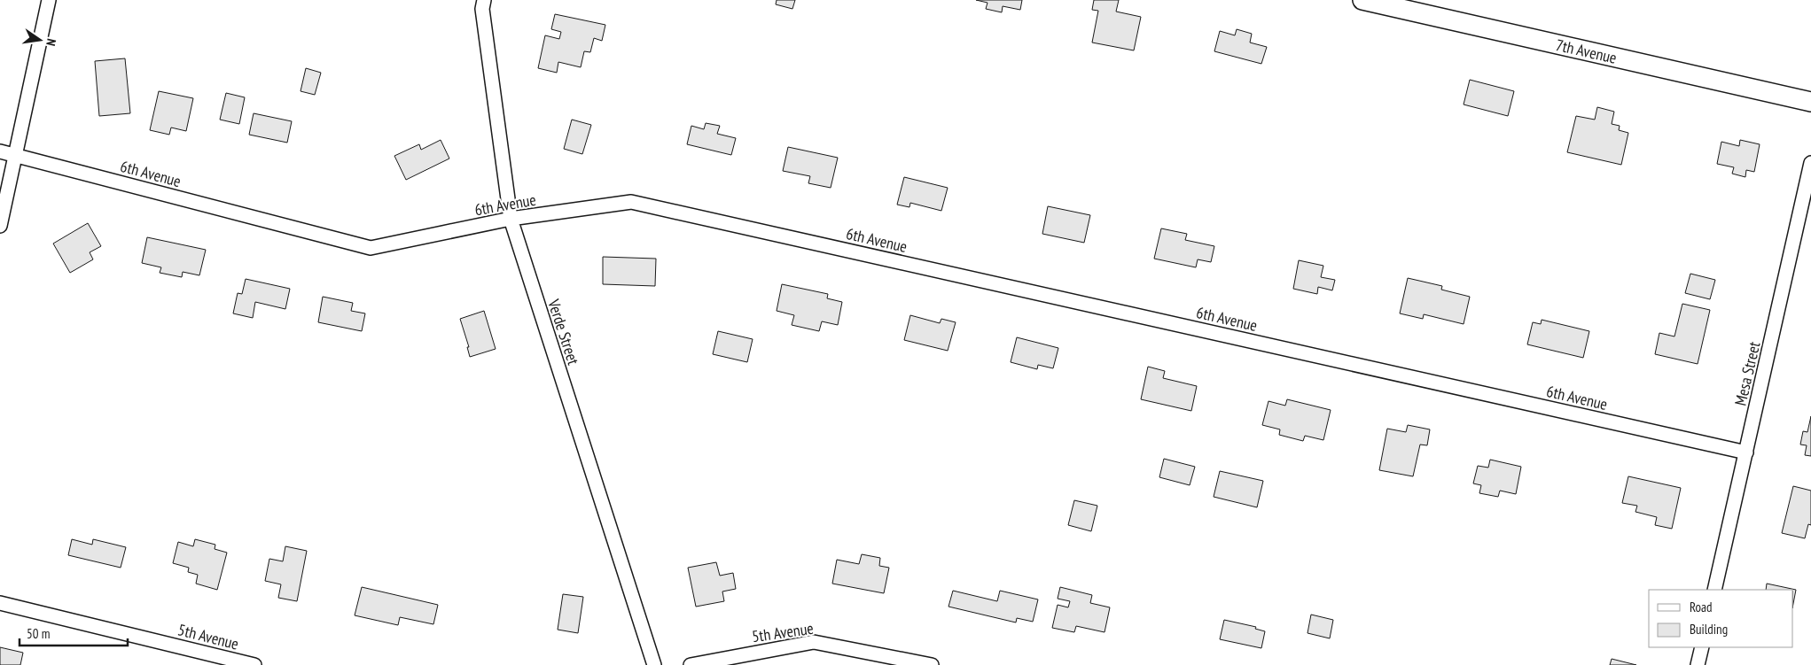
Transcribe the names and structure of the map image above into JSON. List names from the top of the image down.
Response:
{
  "streets": {
    "street": [
      "7th Avenue",
      "6th Avenue",
      "Verde Street",
      "Mesa Street",
      "5th Avenue"
    ]
  },
  "crossings": [
    ["6th Avenue", "Verde Street"],
    ["6th Avenue", "Mesa Street"]
  ],
  "legend": ["Road", "Building"],
  "scale_bar": "50 m",
  "north": "right"
}
